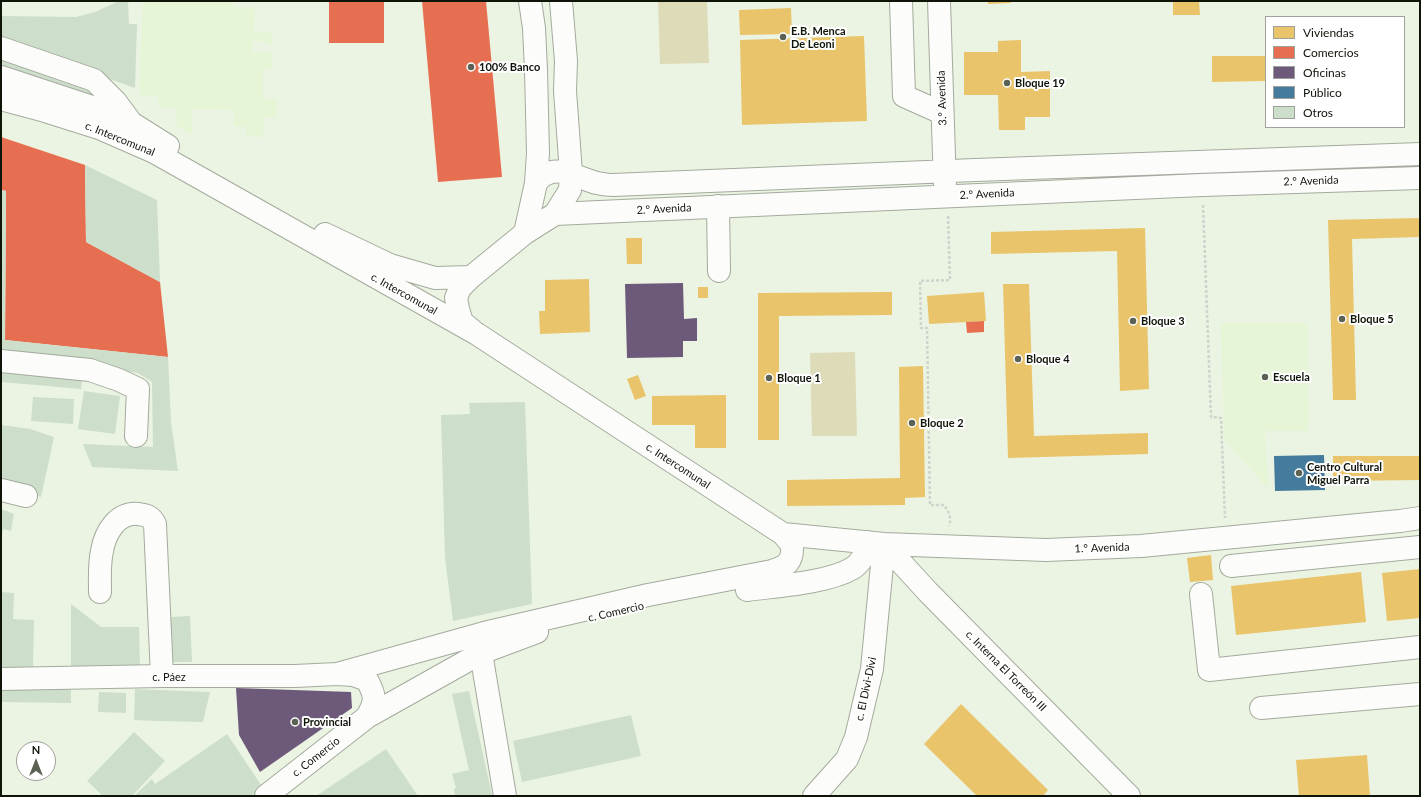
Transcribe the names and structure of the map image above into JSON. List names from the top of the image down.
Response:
{
  "streets": {
    "street": [
      "3.° Avenida",
      "c. Intercomunal",
      "2.° Avenida",
      "1.° Avenida",
      "c. Comercio",
      "c. Interna El Torreón III",
      "c. Páez",
      "c. El Divi-Divi"
    ]
  },
  "crossings": [
    ["3.° Avenida", "2.° Avenida"],
    ["c. Intercomunal", "2.° Avenida"],
    ["c. Intercomunal", "1.° Avenida"],
    ["1.° Avenida", "c. Comercio"],
    ["1.° Avenida", "c. Interna El Torreón III"],
    ["1.° Avenida", "c. El Divi-Divi"],
    ["c. Comercio", "c. Interna El Torreón III"],
    ["c. Comercio", "c. El Divi-Divi"],
    ["c. Interna El Torreón III", "c. El Divi-Divi"]
  ],
  "places": [
    "E.B. Menca De Leoni",
    "100% Banco",
    "Bloque 19",
    "Bloque 5",
    "Bloque 3",
    "Bloque 4",
    "Escuela",
    "Bloque 1",
    "Bloque 2",
    "Centro Cultural Miguel Parra",
    "Provincial"
  ],
  "legend": [
    "Viviendas",
    "Comercios",
    "Oficinas",
    "Público",
    "Otros"
  ],
  "north": "top"
}
